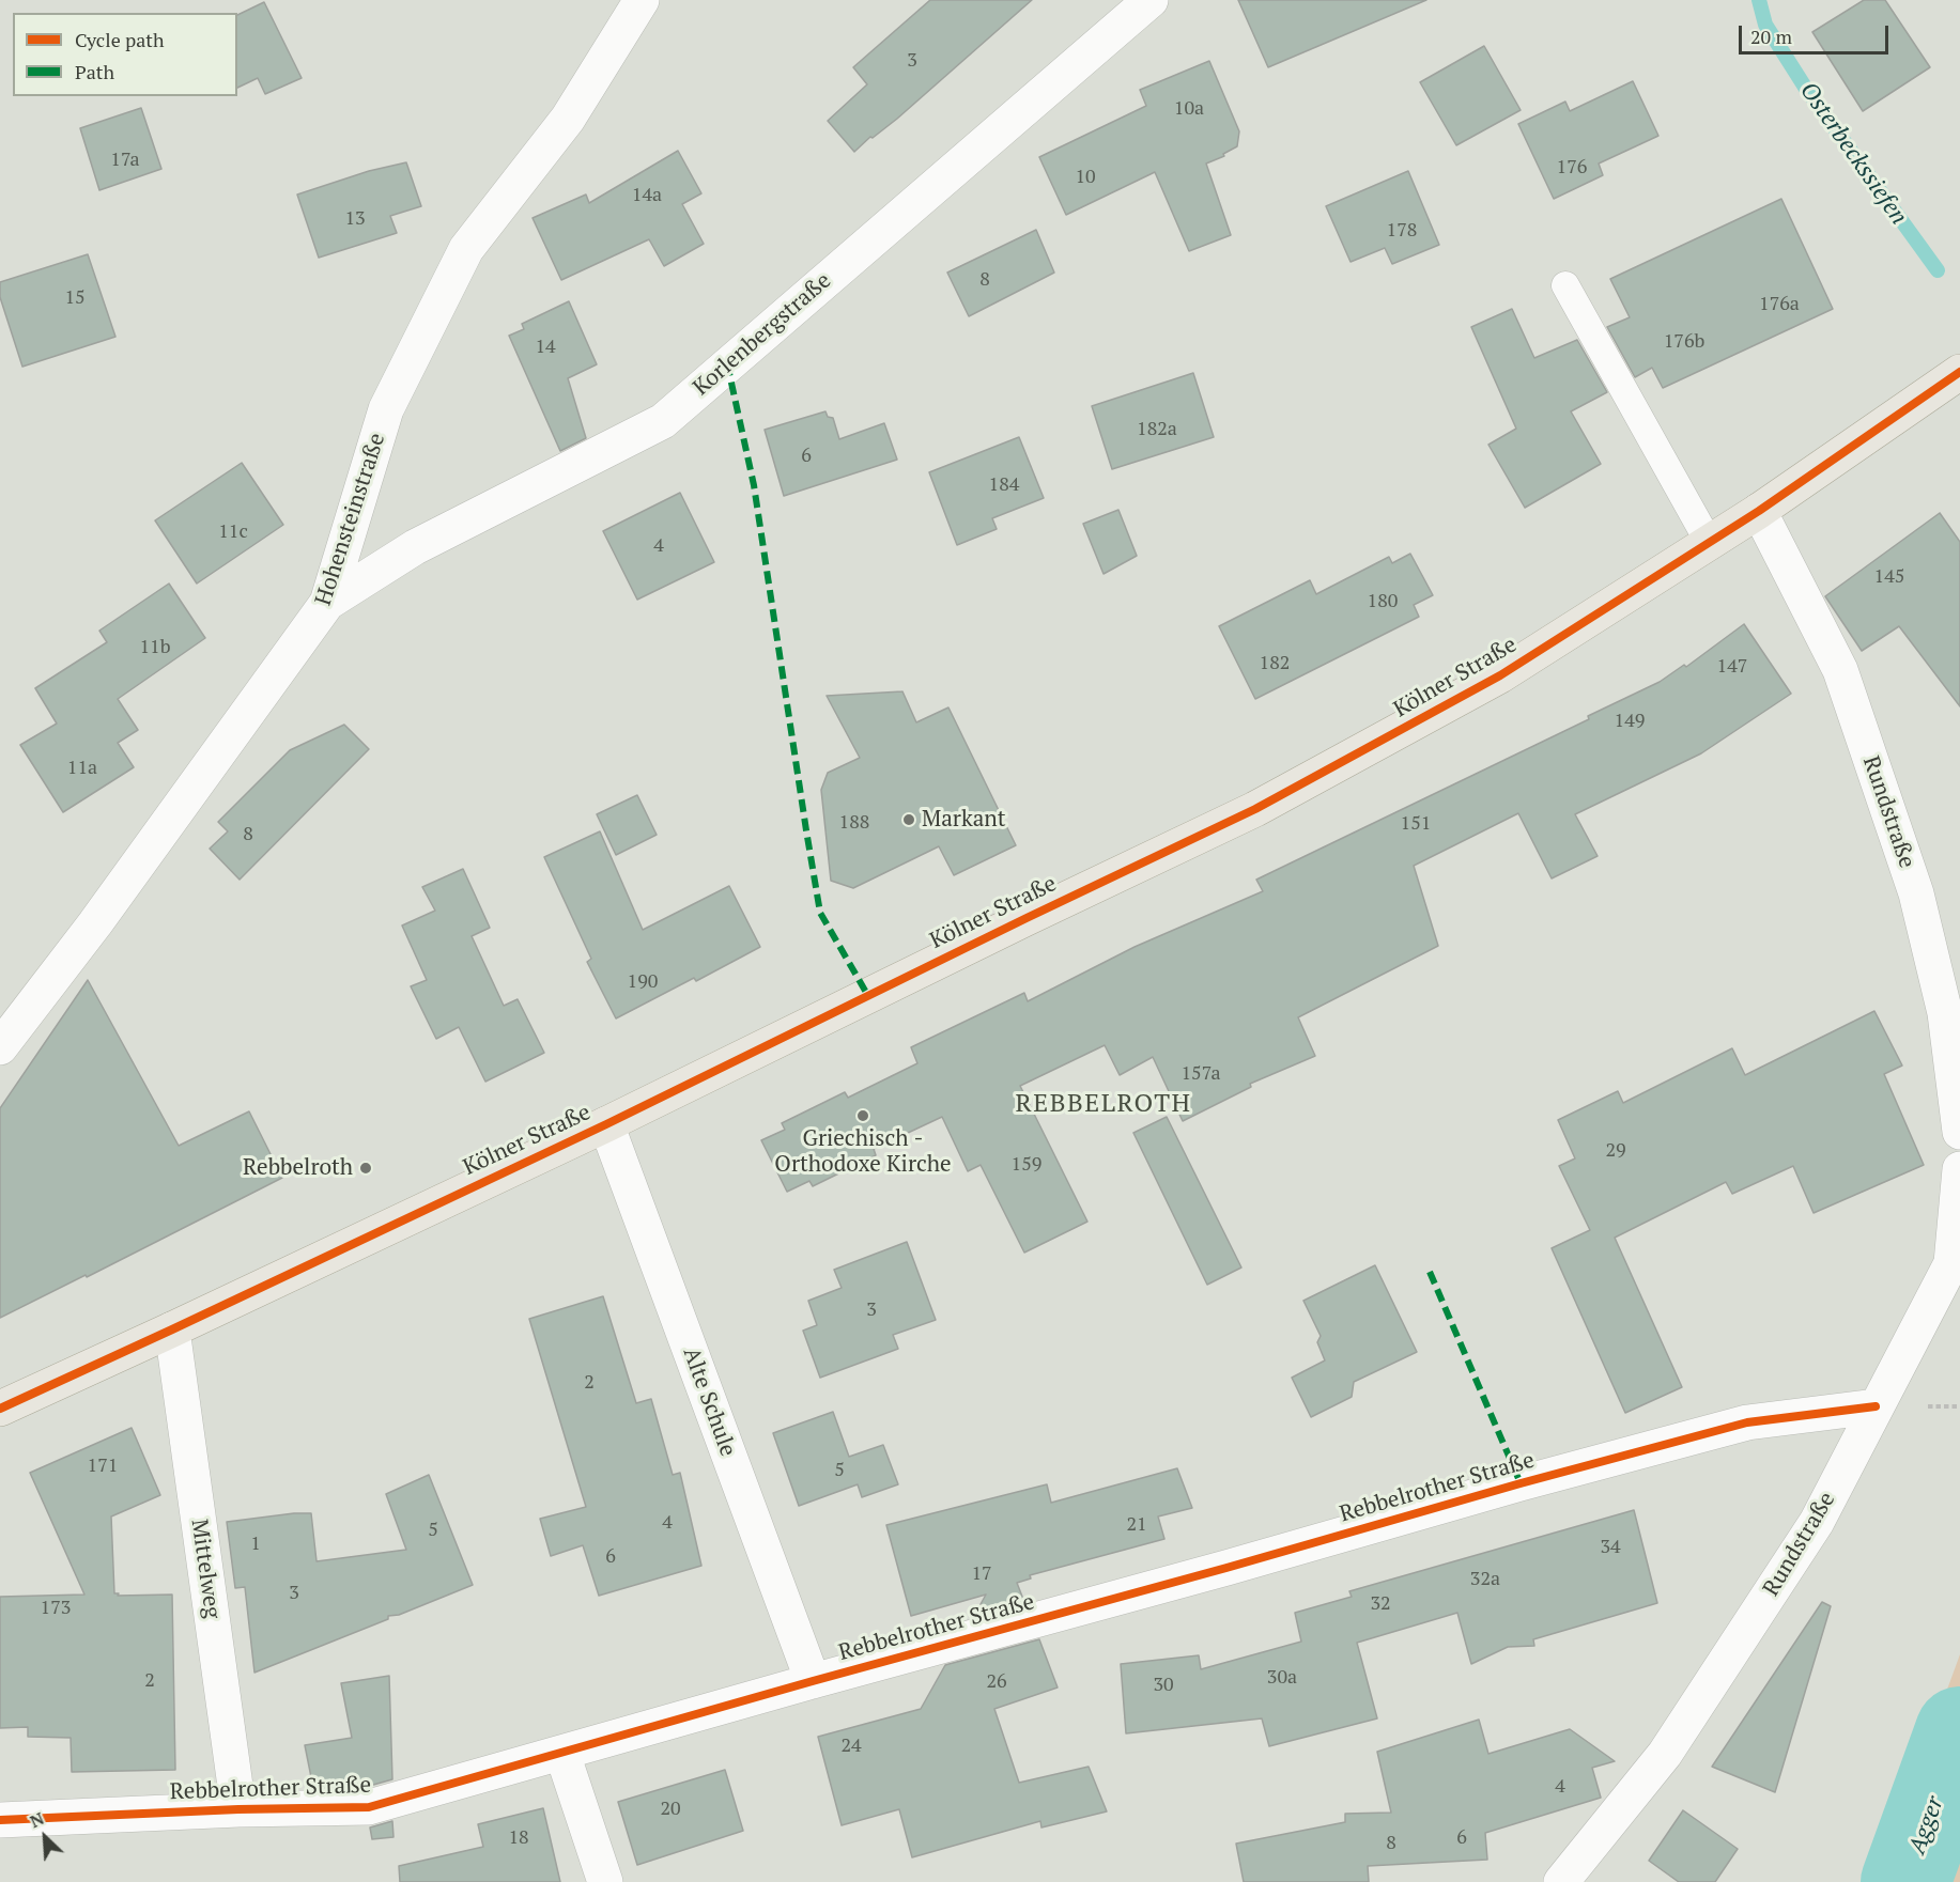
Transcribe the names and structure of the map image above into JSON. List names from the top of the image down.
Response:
{
  "streets": {
    "main road": ["Kölner Straße"],
    "street": [
      "Korlenbergstraße",
      "Hohensteinstraße",
      "Rundstraße",
      "Alte Schule",
      "Rebbelrother Straße",
      "Mittelweg"
    ]
  },
  "crossings": [
    ["Korlenbergstraße", "Hohensteinstraße"],
    ["Kölner Straße", "Rundstraße"],
    ["Kölner Straße", "Alte Schule"],
    ["Kölner Straße", "Mittelweg"],
    ["Rundstraße", "Rebbelrother Straße"],
    ["Alte Schule", "Rebbelrother Straße"],
    ["Rebbelrother Straße", "Mittelweg"]
  ],
  "districts": ["REBBELROTH"],
  "water": ["Osterbeckssiefen", "Agger"],
  "places": ["Markant", "Griechisch - Orthodoxe Kirche", "Rebbelroth"],
  "house_numbers": [
    "3",
    "10a",
    "17a",
    "176",
    "10",
    "14a",
    "13",
    "178",
    "8",
    "15",
    "176a",
    "176b",
    "14",
    "182a",
    "6",
    "184",
    "11c",
    "4",
    "145",
    "180",
    "11b",
    "182",
    "147",
    "149",
    "11a",
    "188",
    "151",
    "8",
    "190",
    "157a",
    "29",
    "159",
    "3",
    "2",
    "171",
    "5",
    "4",
    "21",
    "5",
    "1",
    "34",
    "6",
    "17",
    "32a",
    "3",
    "32",
    "173",
    "30a",
    "2",
    "26",
    "30",
    "24",
    "4",
    "20",
    "18",
    "6",
    "8"
  ],
  "legend": ["Cycle path", "Path"],
  "scale_bar": "20 m",
  "north": "top left"
}
